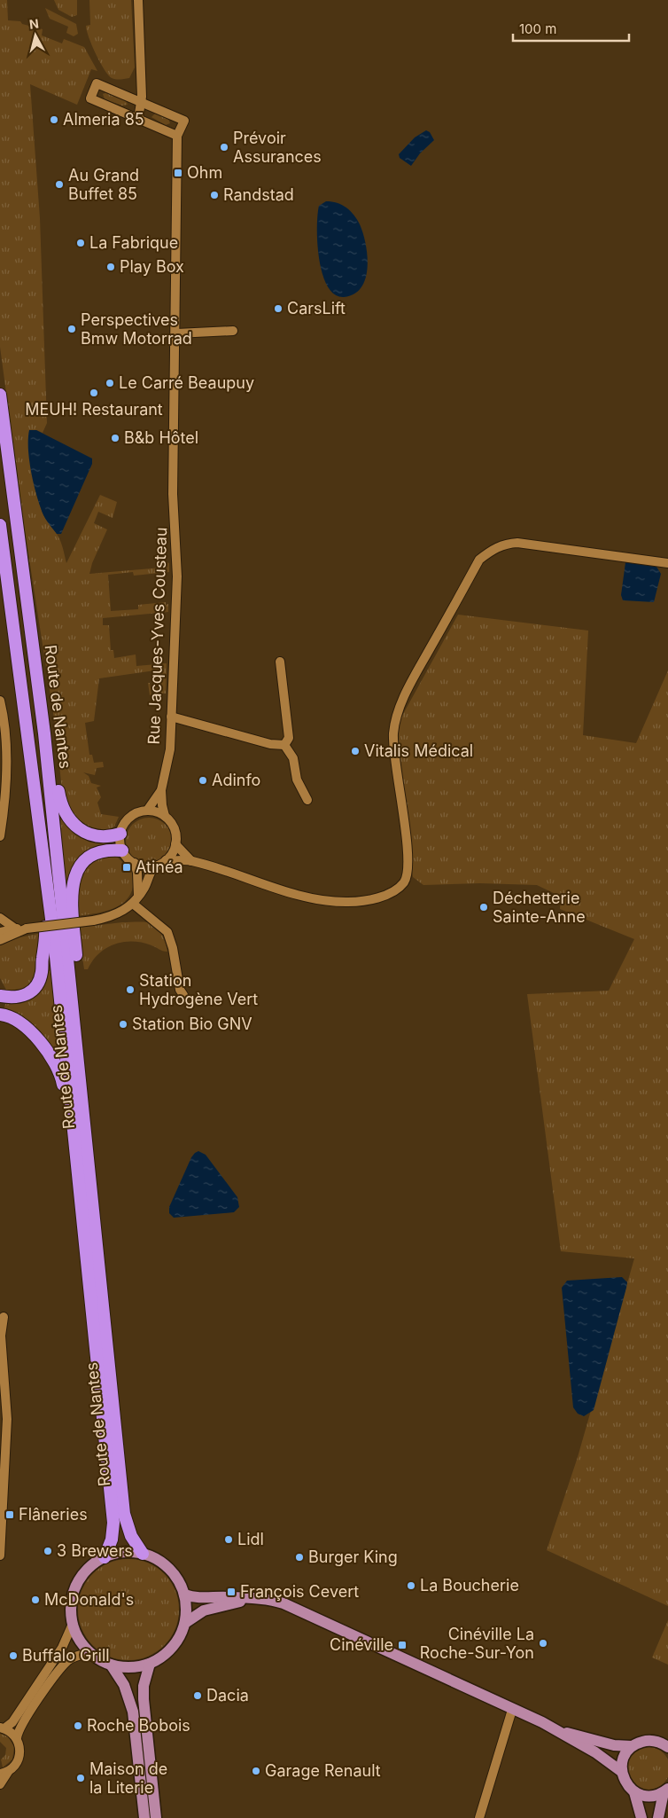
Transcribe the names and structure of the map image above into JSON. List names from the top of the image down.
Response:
{
  "streets": {
    "highway": ["Route de Nantes"],
    "street": ["Rue Jacques-Yves Cousteau"]
  },
  "places": {
    "other": [
      "Almeria 85",
      "Prévoir Assurances",
      "Au Grand Buffet 85",
      "Randstad",
      "La Fabrique",
      "Play Box",
      "CarsLift",
      "Perspectives Bmw Motorrad",
      "Le Carré Beaupuy",
      "MEUH! Restaurant",
      "B&b Hôtel",
      "Vitalis Médical",
      "Adinfo",
      "Déchetterie Sainte-Anne",
      "Station Hydrogène Vert",
      "Station Bio GNV",
      "Lidl",
      "3 Brewers",
      "Burger King",
      "La Boucherie",
      "McDonald's",
      "Cinéville La Roche-Sur-Yon",
      "Buffalo Grill",
      "Dacia",
      "Roche Bobois",
      "Garage Renault",
      "Maison de la Literie"
    ],
    "transit": [
      "Ohm",
      "Atinéa",
      "Flâneries",
      "François Cevert",
      "Cinéville"
    ]
  },
  "scale_bar": "100 m",
  "north": "top"
}
